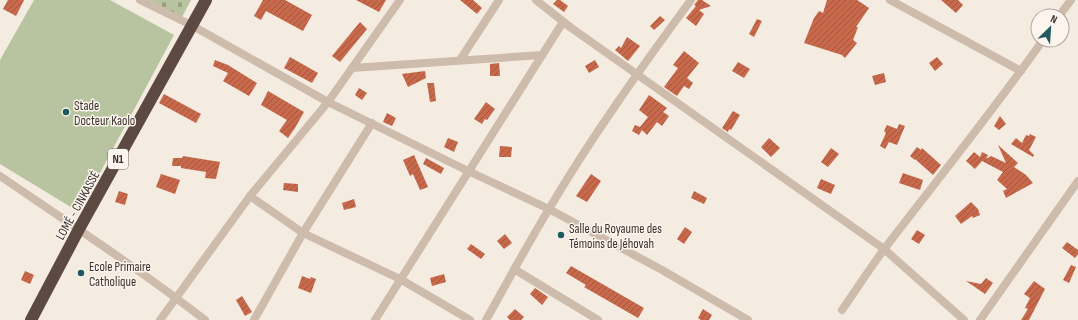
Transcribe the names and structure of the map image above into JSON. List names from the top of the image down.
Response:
{
  "streets": {
    "highway": ["N1", "LOMÉ - CINKASSÉ"]
  },
  "places": ["Stade Docteur Kaolo", "Salle du Royaume des Témoins de Jéhovah", "Ecole Primaire Catholique"],
  "north": "top right"
}
